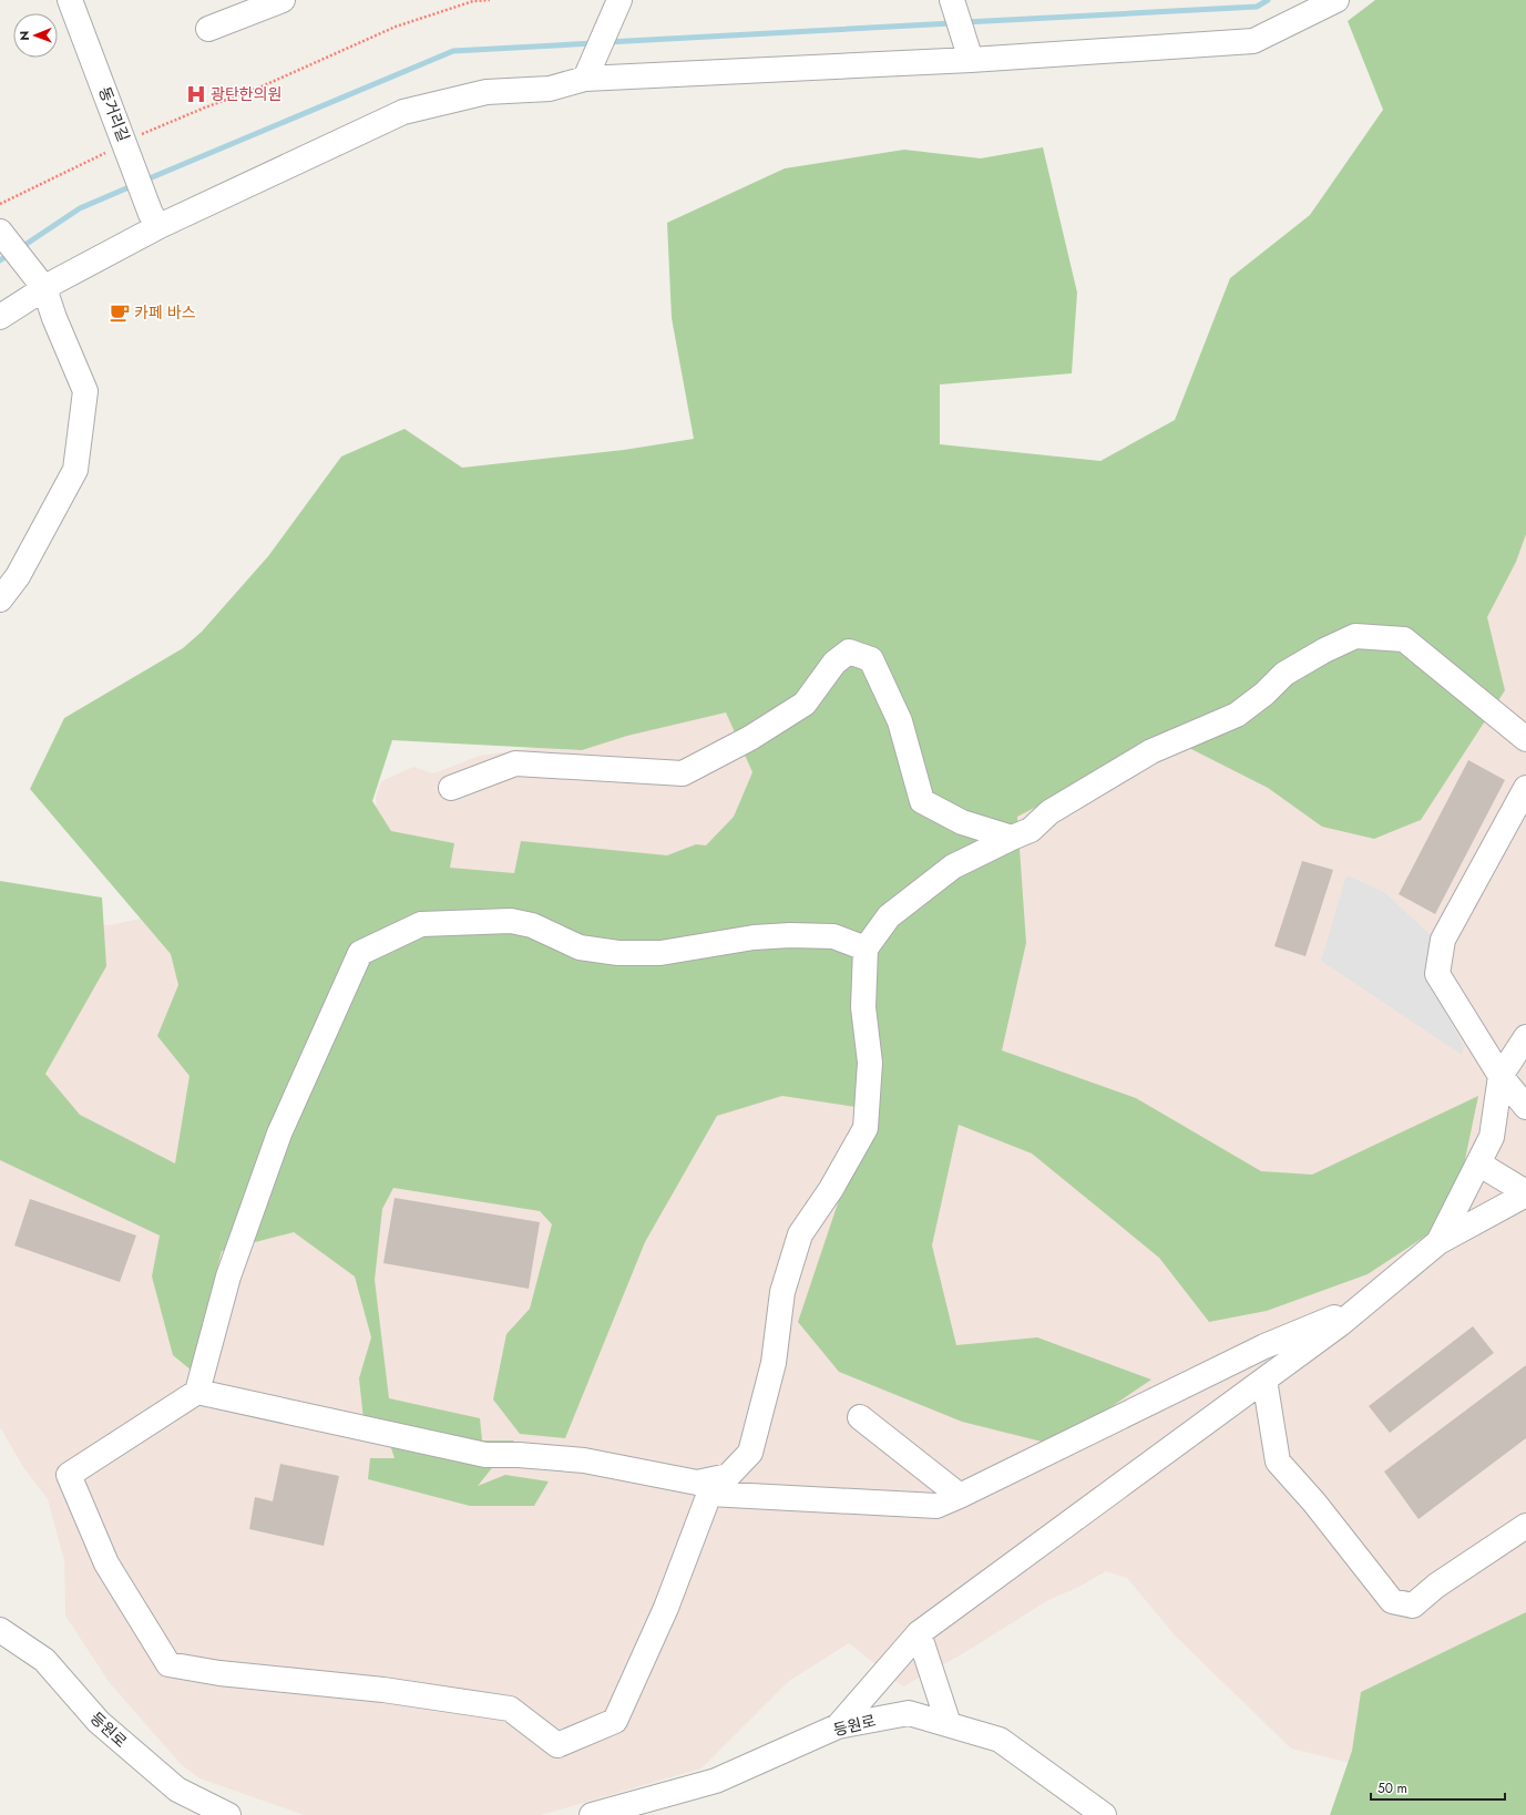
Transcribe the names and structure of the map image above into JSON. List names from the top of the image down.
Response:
{
  "streets": {
    "street": ["동거리길", "등원로"]
  },
  "places": {
    "hospital": ["광탄한의원"],
    "cafe": ["카페 바스"]
  },
  "scale_bar": "50 m",
  "north": "left"
}
